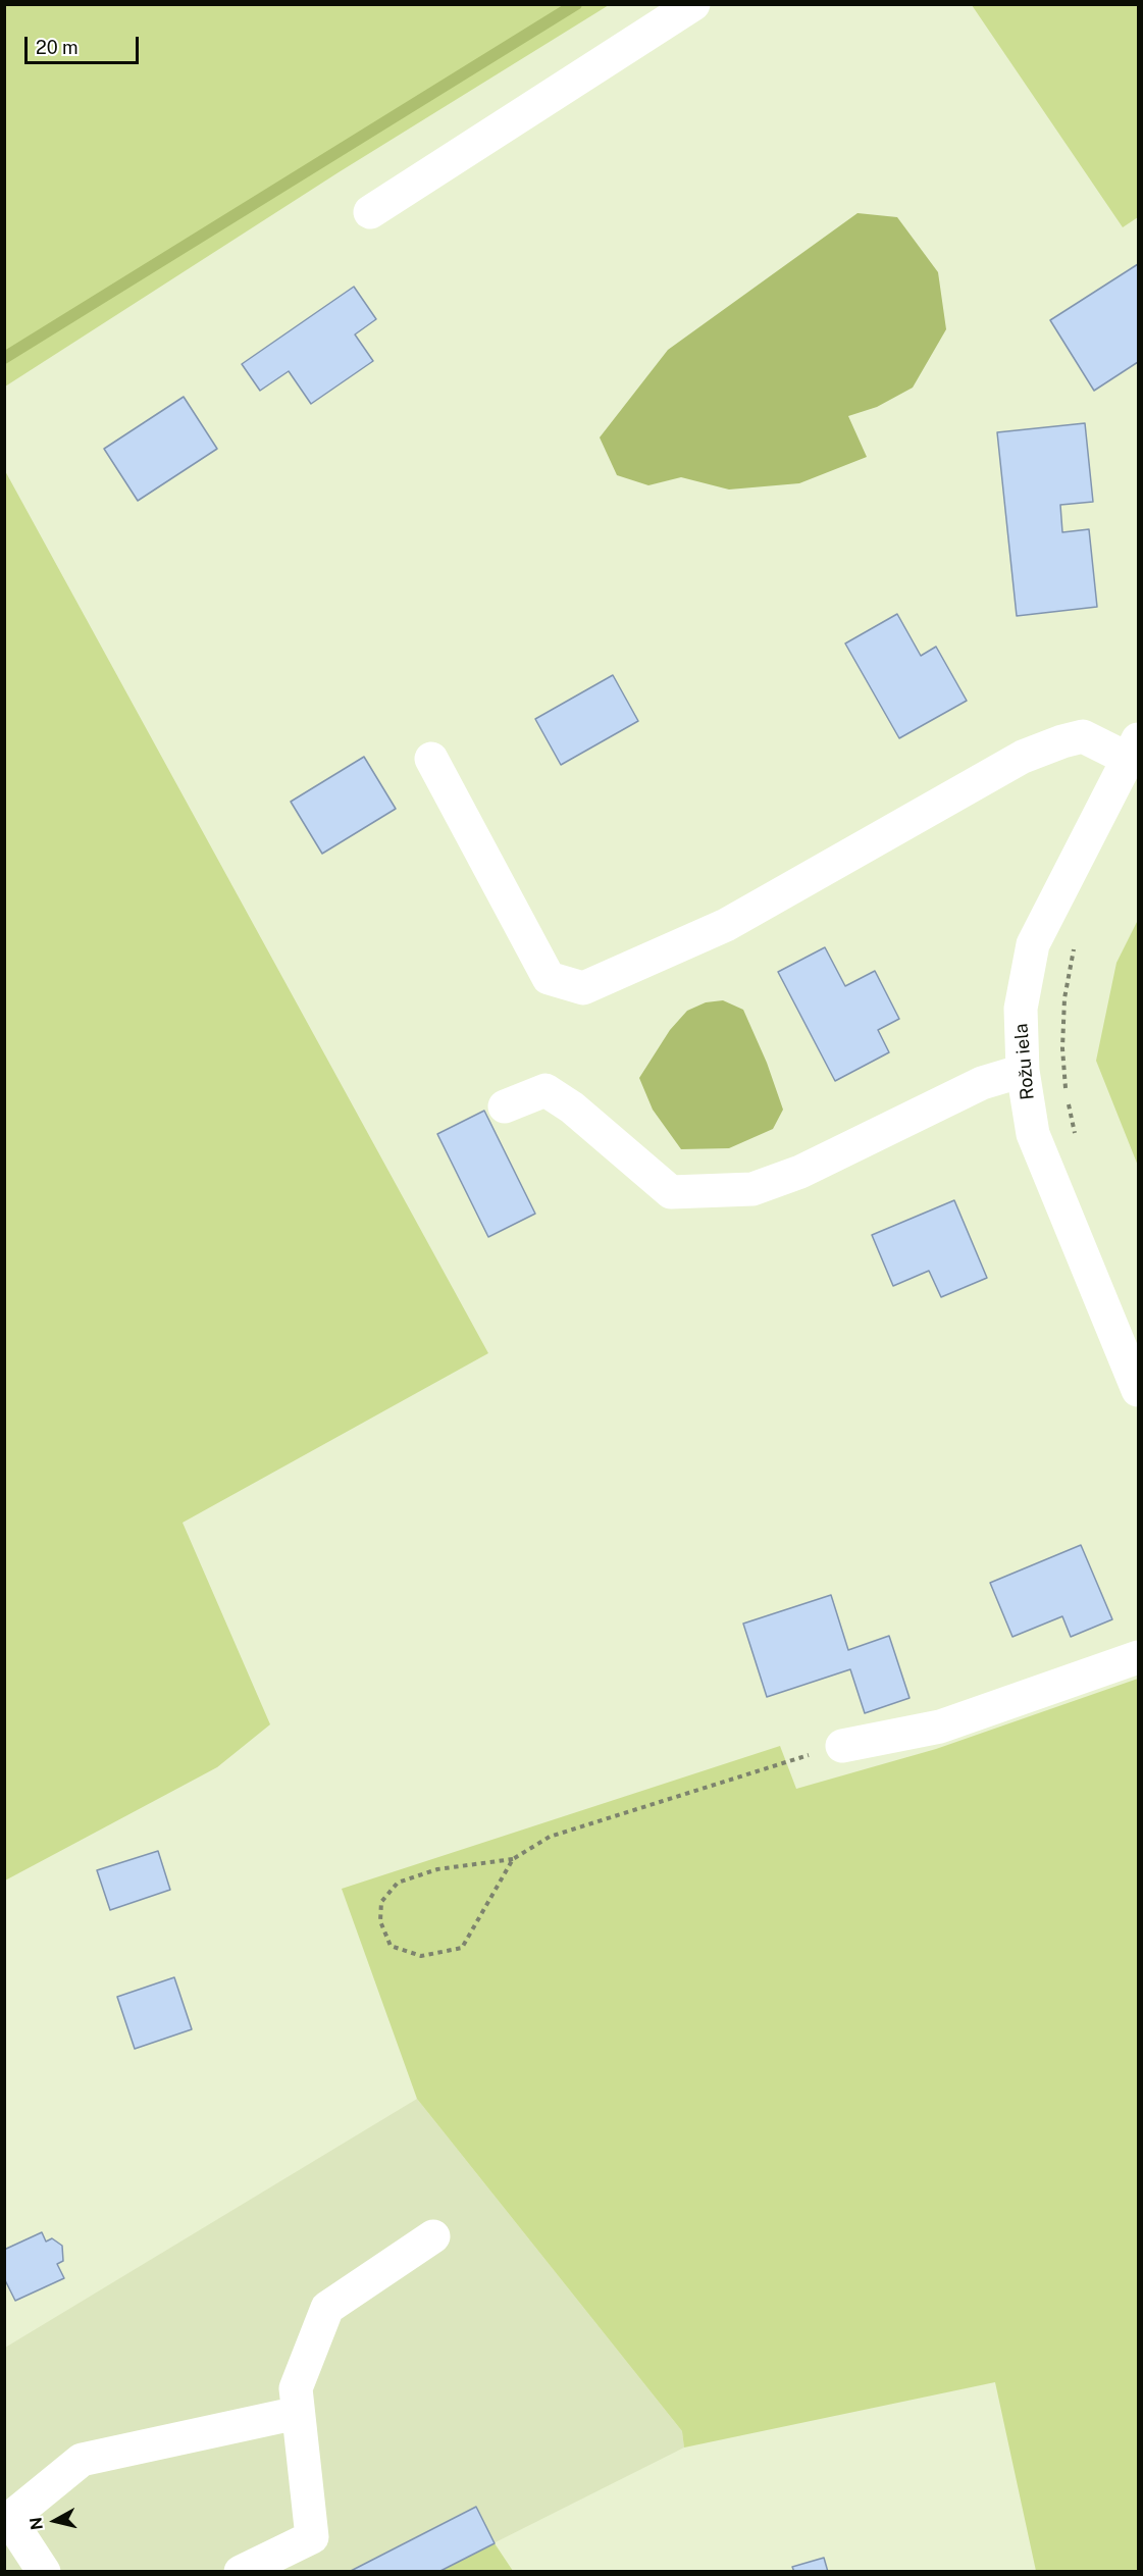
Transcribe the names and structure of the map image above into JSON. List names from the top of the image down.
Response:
{
  "streets": {
    "street": ["Rožu iela"]
  },
  "scale_bar": "20 m",
  "north": "left"
}
